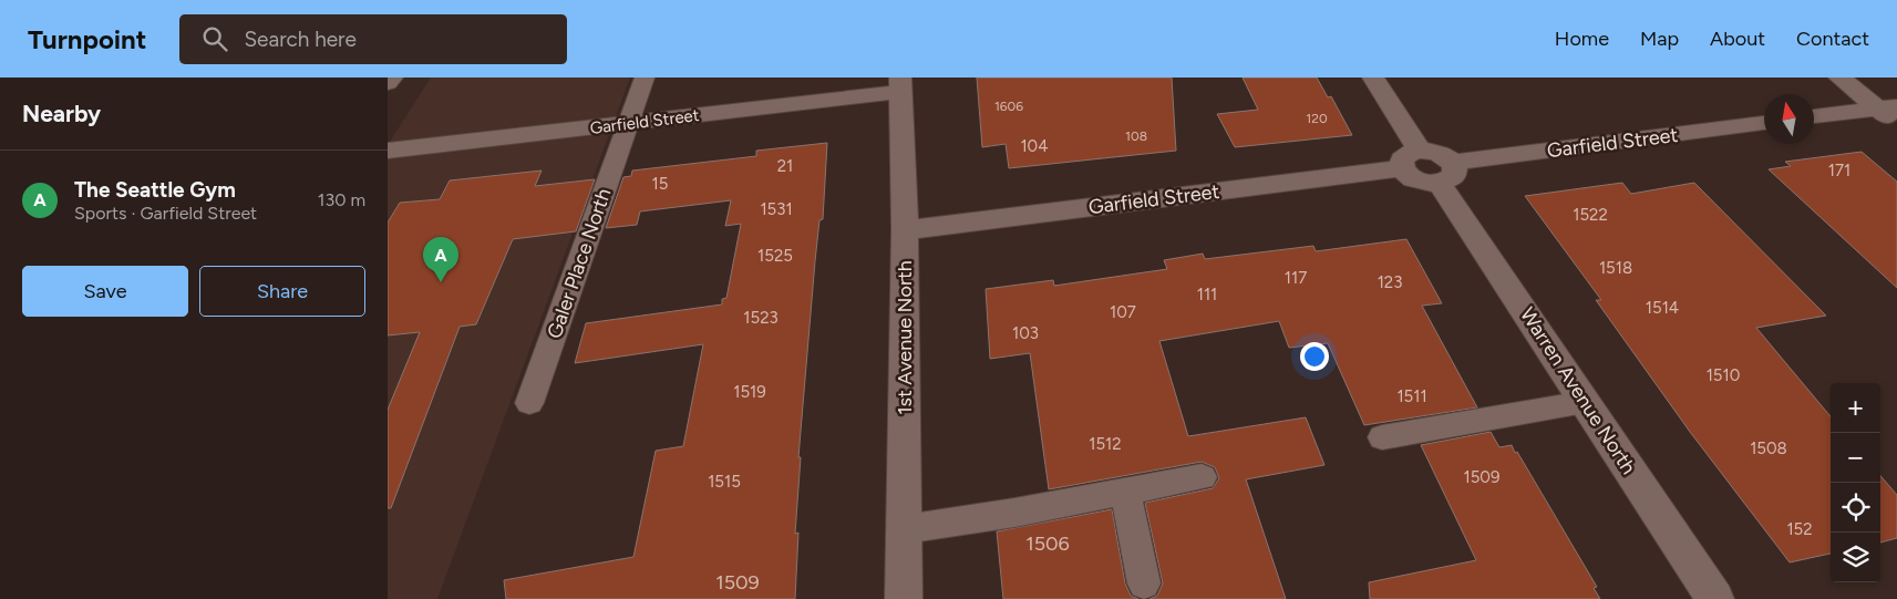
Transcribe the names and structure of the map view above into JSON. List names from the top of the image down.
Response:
{
  "streets": {
    "street": ["Garfield Street", "1st Avenue North", "Warren Avenue North"],
    "lane": ["Galer Place North"]
  },
  "crossings": [
    ["Garfield Street", "Galer Place North"],
    ["Garfield Street", "1st Avenue North"],
    ["Garfield Street", "Warren Avenue North"]
  ],
  "house_numbers": [
    "1606",
    "120",
    "108",
    "104",
    "21",
    "171",
    "15",
    "1531",
    "1522",
    "1525",
    "1518",
    "117",
    "123",
    "111",
    "1514",
    "107",
    "1523",
    "103",
    "1510",
    "1519",
    "1511",
    "1512",
    "1508",
    "1509",
    "1515",
    "152",
    "1506",
    "1509"
  ],
  "north": "top",
  "page": {
    "header": "Turnpoint",
    "search": "Search here",
    "nav": [
      "Home",
      "Map",
      "About",
      "Contact"
    ],
    "heading": "Nearby",
    "list": [
      {
        "mark": "A",
        "name": "The Seattle Gym",
        "note": "Sports · Garfield Street",
        "value": "130 m"
      }
    ],
    "pins": "A",
    "buttons": ["Save", "Share"],
    "map_buttons": ["+", "−"]
  }
}
